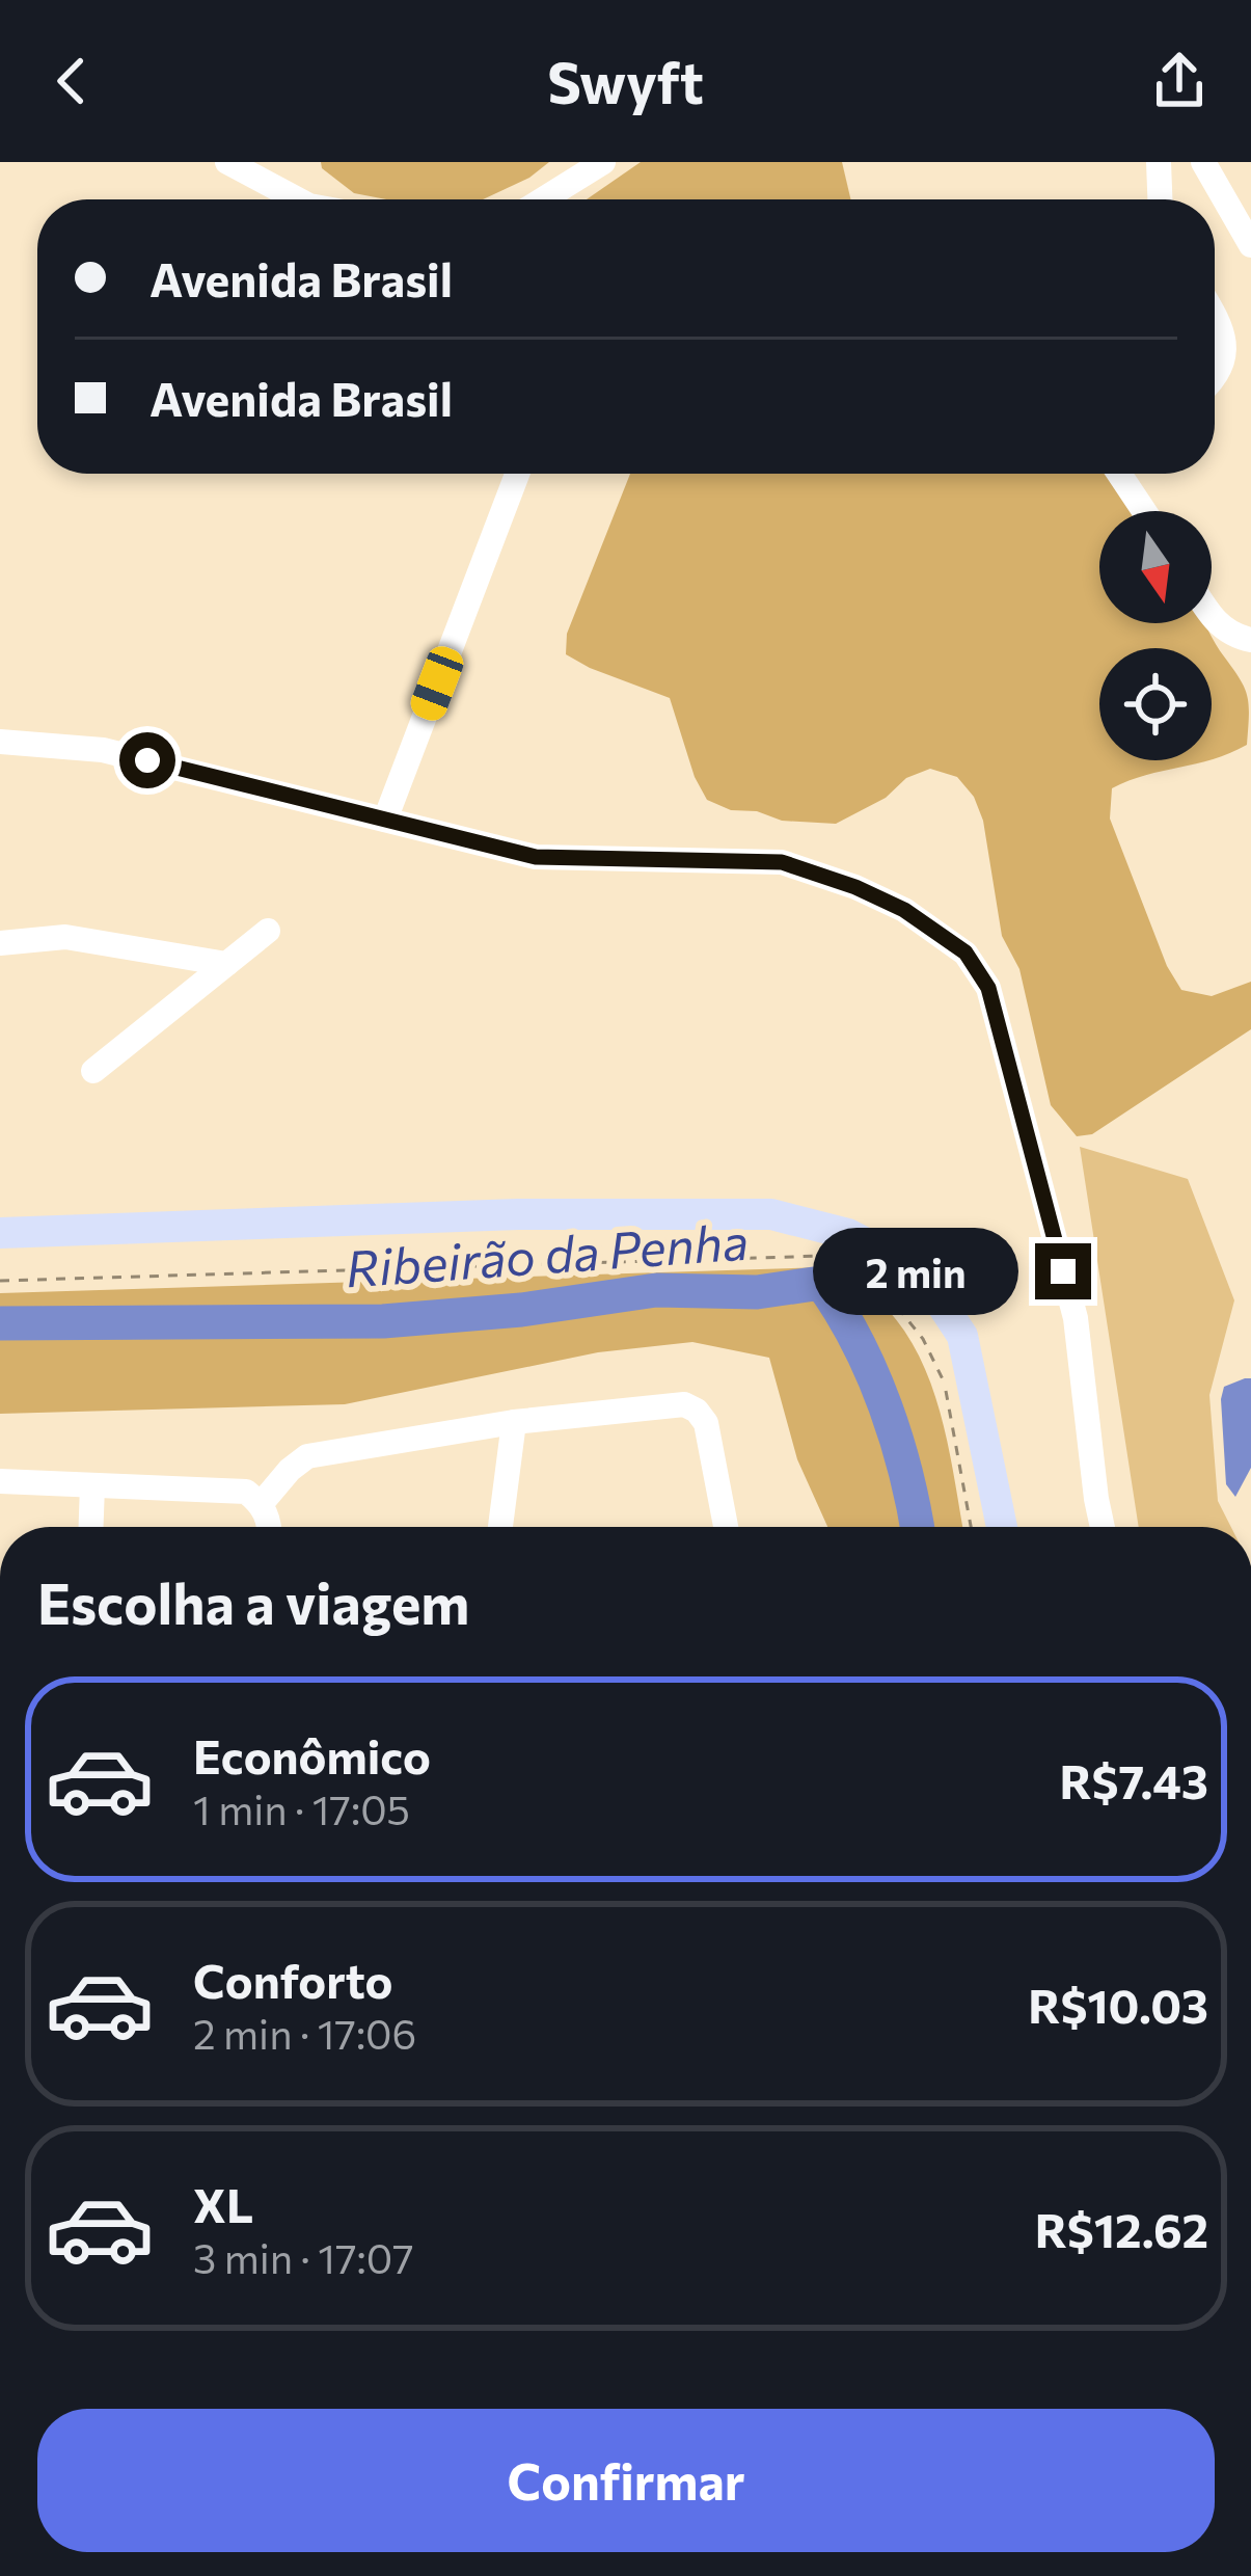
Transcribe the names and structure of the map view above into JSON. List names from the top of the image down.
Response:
{
  "water": ["Ribeirão da Penha"],
  "north": "bottom",
  "page": {
    "header": "Swyft",
    "banner": ["Avenida Brasil", "Avenida Brasil"],
    "bubble": "2 min",
    "heading": "Escolha a viagem",
    "list": [
      {
        "name": "Econômico",
        "note": "1 min · 17:05",
        "value": "R$7.43"
      },
      {
        "name": "Conforto",
        "note": "2 min · 17:06",
        "value": "R$10.03"
      },
      {
        "name": "XL",
        "note": "3 min · 17:07",
        "value": "R$12.62"
      }
    ],
    "buttons": "Confirmar"
  }
}
